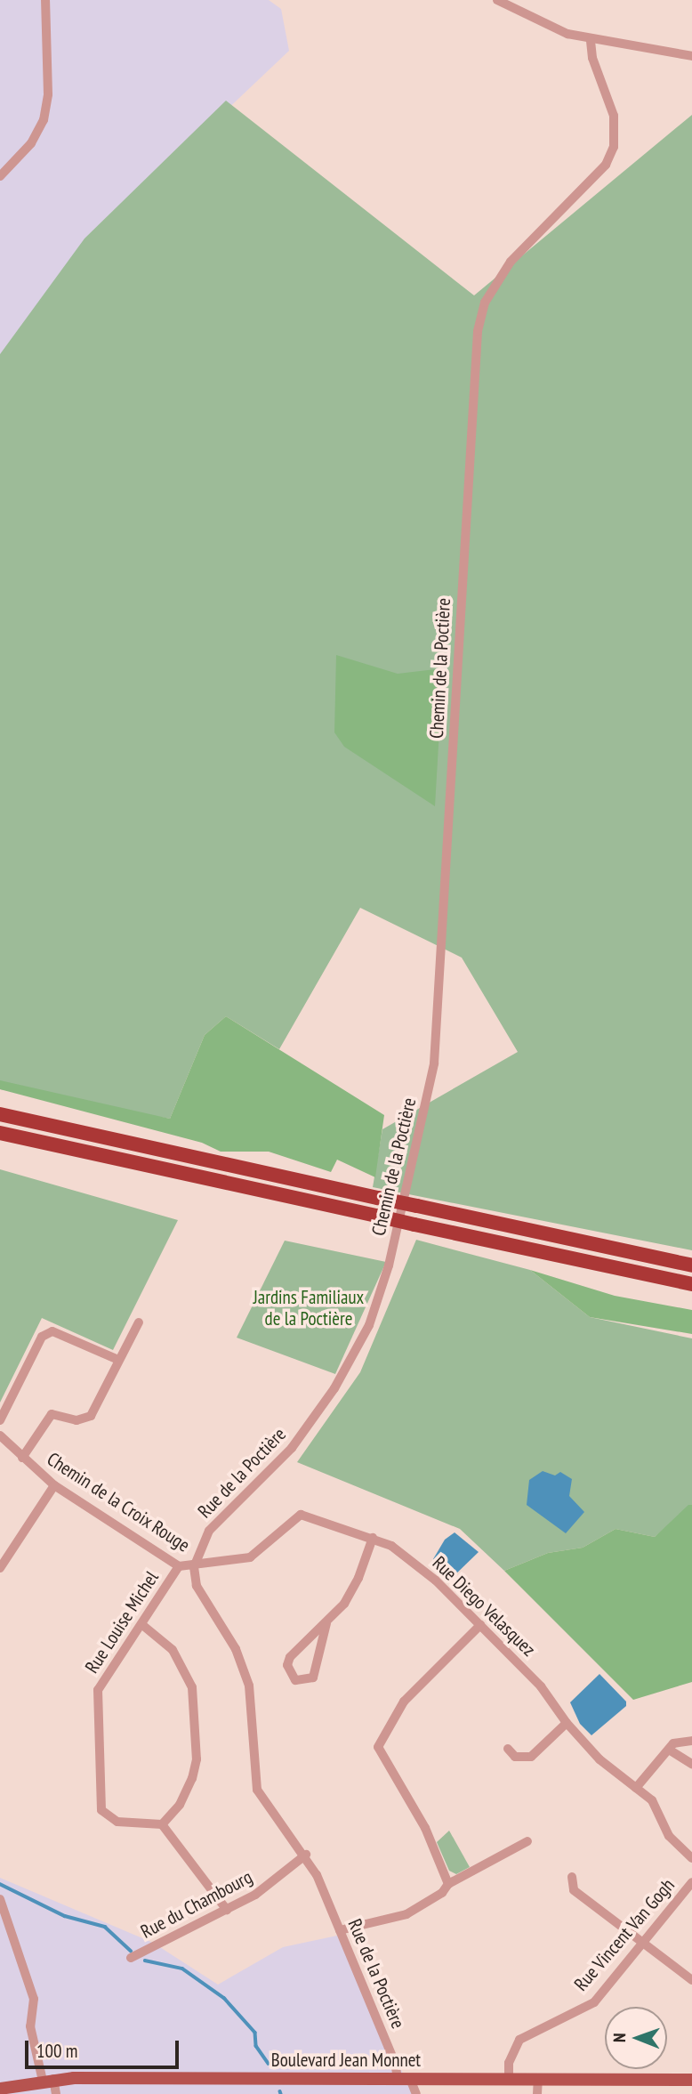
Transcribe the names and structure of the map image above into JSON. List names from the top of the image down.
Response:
{
  "streets": {
    "main road": ["Boulevard Jean Monnet"],
    "street": [
      "Chemin de la Poctière",
      "Rue de la Poctière",
      "Chemin de la Croix Rouge",
      "Rue Diego Velasquez",
      "Rue Louise Michel",
      "Rue du Chambourg",
      "Rue Vincent Van Gogh"
    ]
  },
  "crossings": [
    ["Chemin de la Poctière", "Rue de la Poctière"],
    ["Rue de la Poctière", "Chemin de la Croix Rouge"],
    ["Rue de la Poctière", "Rue Diego Velasquez"],
    ["Rue de la Poctière", "Rue du Chambourg"],
    ["Rue de la Poctière", "Boulevard Jean Monnet"],
    ["Chemin de la Croix Rouge", "Rue Diego Velasquez"],
    ["Chemin de la Croix Rouge", "Rue Louise Michel"],
    ["Rue Vincent Van Gogh", "Boulevard Jean Monnet"]
  ],
  "parks": ["Jardins Familiaux de la Poctière"],
  "scale_bar": "100 m",
  "north": "left"
}
